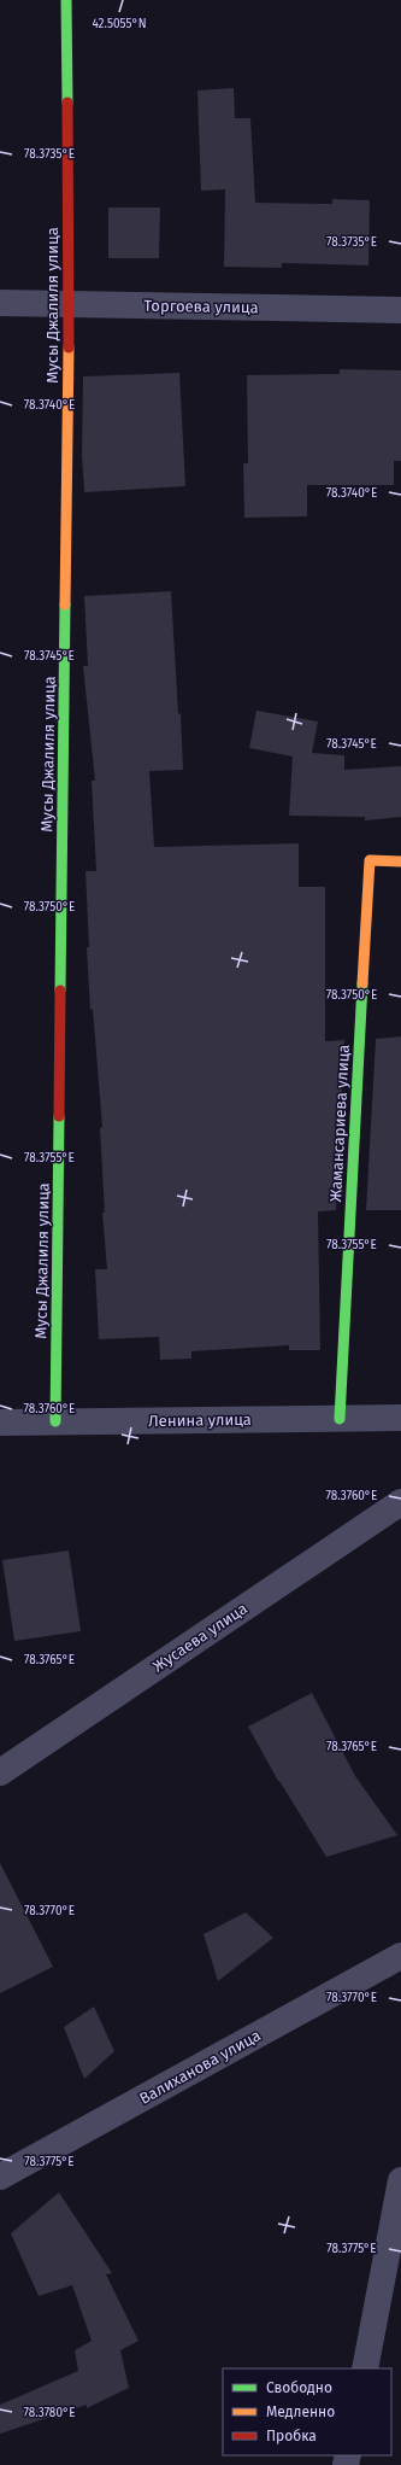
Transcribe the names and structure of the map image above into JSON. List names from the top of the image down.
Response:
{
  "streets": {
    "street": [
      "Мусы Джалиля улица",
      "Торгоева улица",
      "Жамансариева улица",
      "Ленина улица",
      "Жусаева улица",
      "Валиханова улица"
    ]
  },
  "crossings": [
    ["Мусы Джалиля улица", "Торгоева улица"],
    ["Мусы Джалиля улица", "Ленина улица"],
    ["Жамансариева улица", "Ленина улица"]
  ],
  "legend": ["Свободно", "Медленно", "Пробка"],
  "coordinates": [
    "42.5055°N",
    "78.3735°E",
    "78.3740°E",
    "78.3745°E",
    "78.3750°E",
    "78.3755°E",
    "78.3760°E",
    "78.3765°E",
    "78.3770°E",
    "78.3775°E",
    "78.3780°E"
  ]
}
